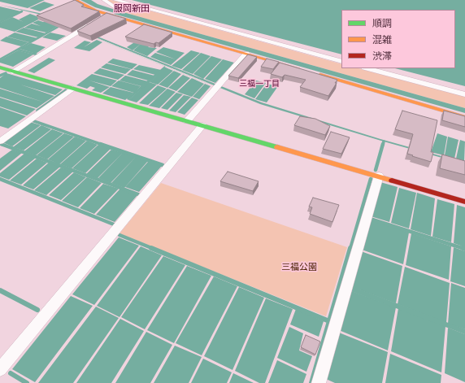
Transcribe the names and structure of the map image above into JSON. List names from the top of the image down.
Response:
{
  "districts": ["服岡新田", "三福一丁目"],
  "parks": ["三福公園"],
  "legend": ["順調", "混雑", "渋滞"]
}
